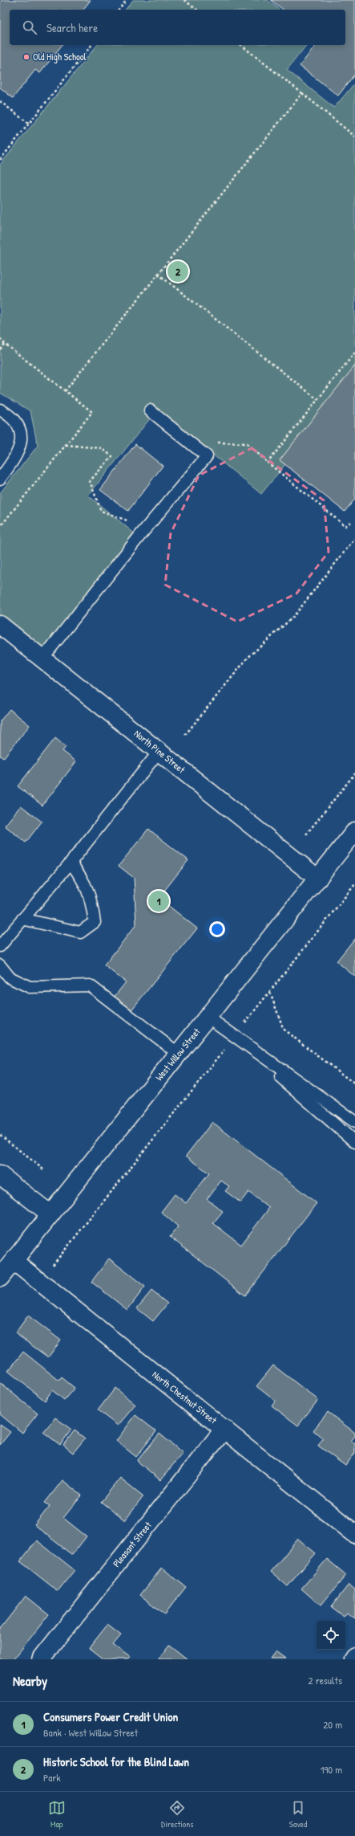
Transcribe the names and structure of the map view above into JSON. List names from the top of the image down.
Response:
{
  "streets": {
    "street": [
      "North Pine Street",
      "West Willow Street",
      "North Chestnut Street",
      "Pleasant Street"
    ]
  },
  "crossings": [
    ["North Pine Street", "West Willow Street"],
    ["West Willow Street", "North Chestnut Street"],
    ["North Chestnut Street", "Pleasant Street"]
  ],
  "places": ["Old High School"],
  "page": {
    "search": "Search here",
    "pins": ["2", "1"],
    "heading": ["Nearby", "2 results"],
    "list": [
      {
        "mark": "1",
        "name": "Consumers Power Credit Union",
        "note": "Bank · West Willow Street",
        "value": "20 m"
      },
      {
        "mark": "2",
        "name": "Historic School for the Blind Lawn",
        "note": "Park",
        "value": "190 m"
      }
    ],
    "nav": ["Map", "Directions", "Saved"]
  }
}
